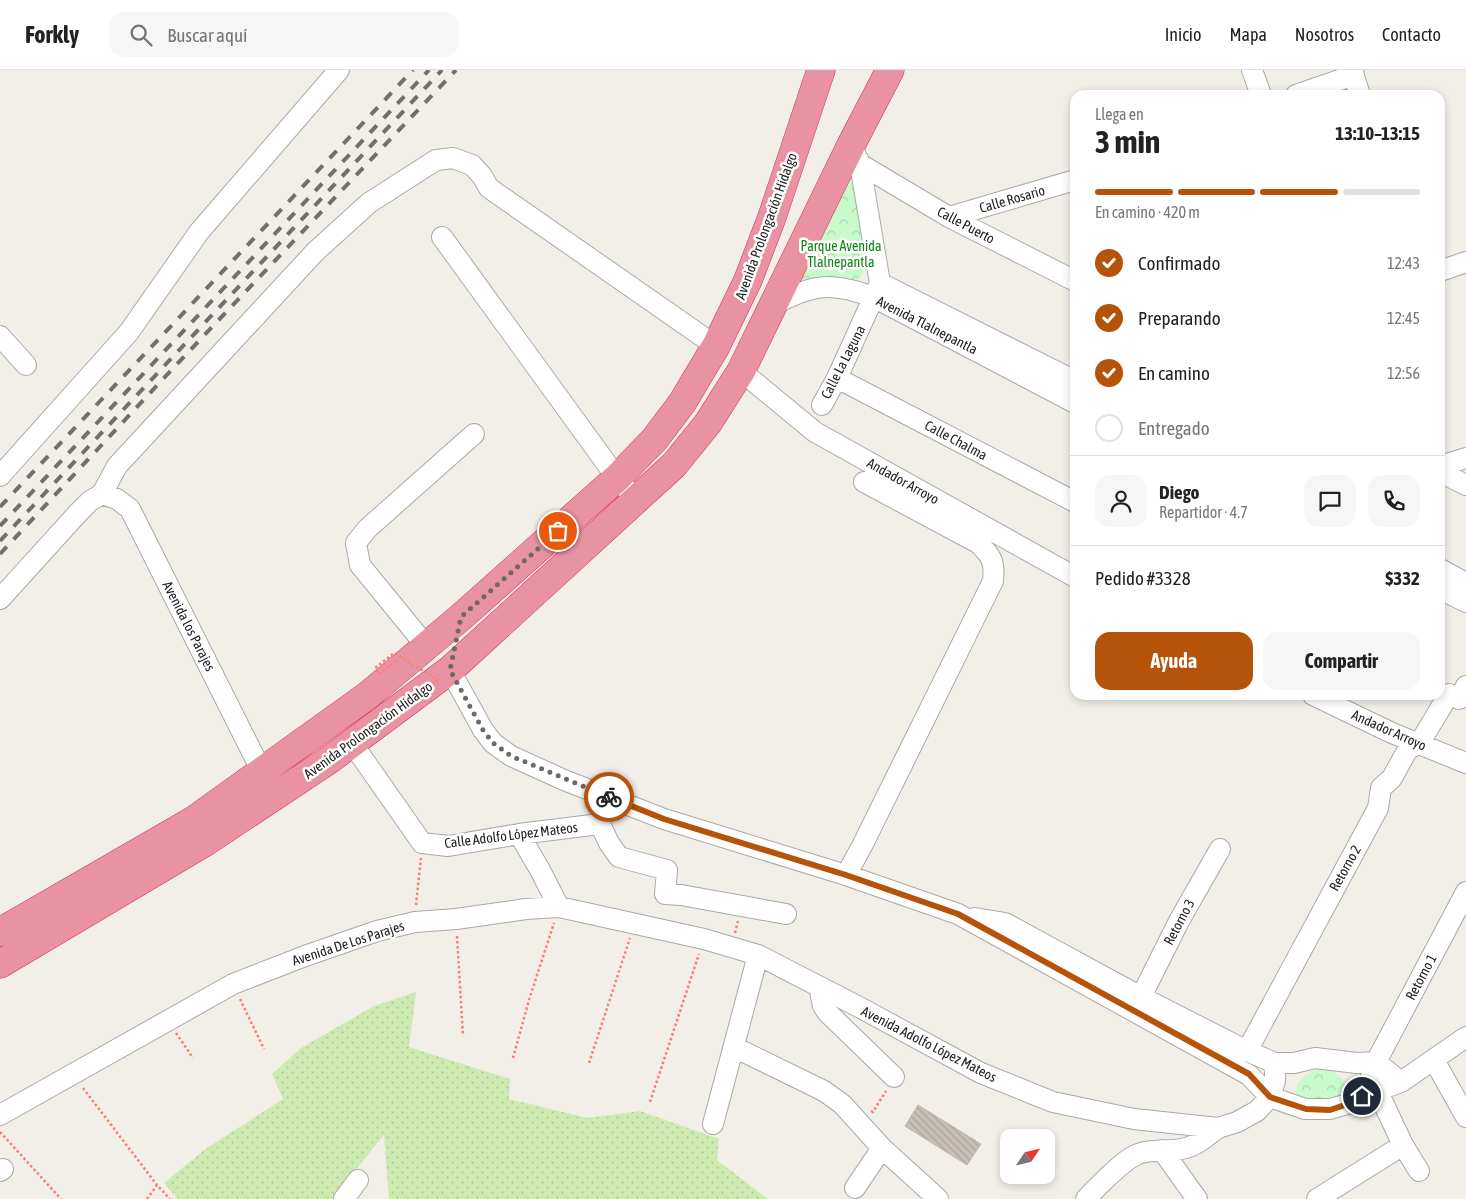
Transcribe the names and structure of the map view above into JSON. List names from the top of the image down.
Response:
{
  "streets": {
    "highway": ["Avenida Prolongación Hidalgo"],
    "street": [
      "Calle Rosario",
      "Calle Puerto",
      "Avenida Tlalnepantla",
      "Calle La Laguna",
      "Calle Chalma",
      "Andador Arroyo",
      "Avenida los Parajes",
      "Calle Adolfo López Mateos",
      "Retorno 2",
      "Retorno 3",
      "Avenida De Los Parajes",
      "Retorno 1",
      "Avenida Adolfo López Mateos"
    ]
  },
  "crossings": [
    ["Calle Rosario", "Calle Puerto"],
    ["Calle Puerto", "Avenida Prolongación Hidalgo"],
    ["Avenida Prolongación Hidalgo", "Avenida Tlalnepantla"],
    ["Avenida Prolongación Hidalgo", "Andador Arroyo"],
    ["Avenida Prolongación Hidalgo", "Avenida los Parajes"],
    ["Avenida Tlalnepantla", "Calle La Laguna"],
    ["Calle La Laguna", "Calle Chalma"],
    ["Andador Arroyo", "Retorno 2"],
    ["Avenida De Los Parajes", "Avenida Adolfo López Mateos"]
  ],
  "parks": ["Parque Avenida Tlalnepantla"],
  "north": "top right",
  "page": {
    "header": "Forkly",
    "search": "Buscar aquí",
    "nav": [
      "Inicio",
      "Mapa",
      "Nosotros",
      "Contacto"
    ],
    "heading": ["3 min", "Llega en", "13:10–13:15"],
    "panel": [
      "Diego",
      "Repartidor · 4.7",
      "Pedido #3328",
      "$332"
    ],
    "bar": "En camino · 420 m",
    "list": [
      ["Confirmado", "12:43"],
      ["Preparando", "12:45"],
      ["En camino", "12:56"],
      "Entregado"
    ],
    "buttons": ["Ayuda", "Compartir"]
  }
}
